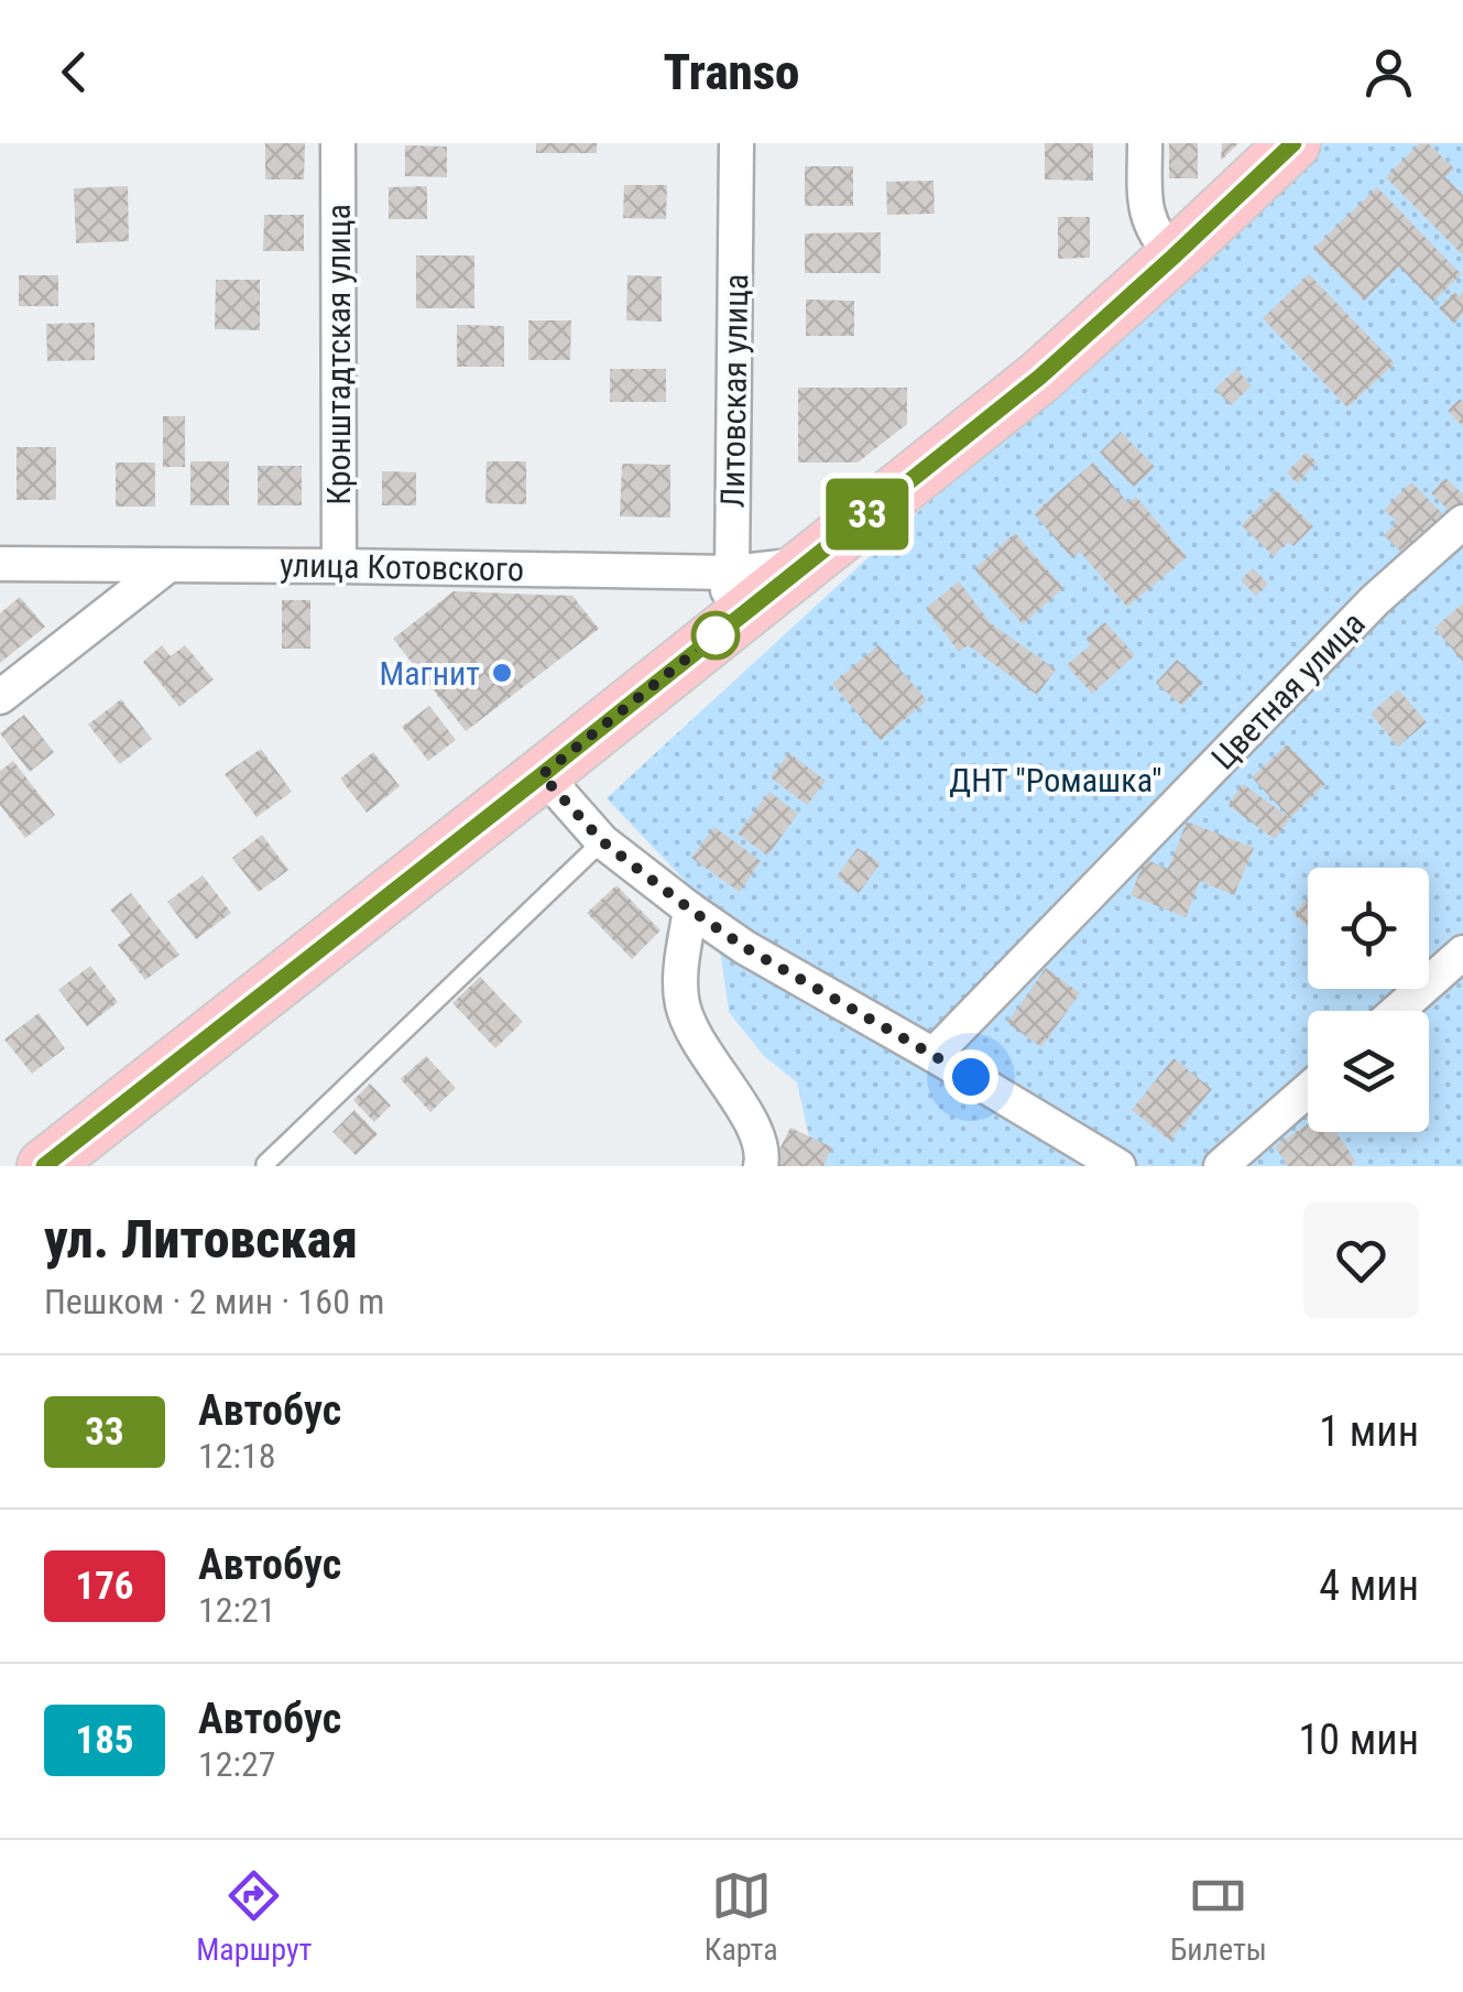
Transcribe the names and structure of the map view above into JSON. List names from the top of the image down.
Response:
{
  "streets": {
    "street": [
      "Кронштадтская улица",
      "Литовская улица",
      "улица Котовского",
      "Цветная улица"
    ]
  },
  "crossings": [
    ["Кронштадтская улица", "улица Котовского"],
    ["Литовская улица", "улица Котовского"]
  ],
  "parks": ["ДНТ \"Ромашка\""],
  "places": ["Магнит"],
  "lines": ["bus line 33"],
  "page": {
    "header": "Transo",
    "on_map": "33",
    "heading": ["ул. Литовская", "Пешком · 2 мин · 160 m"],
    "list": [
      {
        "mark": "33",
        "name": "Автобус",
        "note": "12:18",
        "value": "1 мин"
      },
      {
        "mark": "176",
        "name": "Автобус",
        "note": "12:21",
        "value": "4 мин"
      },
      {
        "mark": "185",
        "name": "Автобус",
        "note": "12:27",
        "value": "10 мин"
      }
    ],
    "tabs": ["Маршрут", "Карта", "Билеты"]
  }
}
